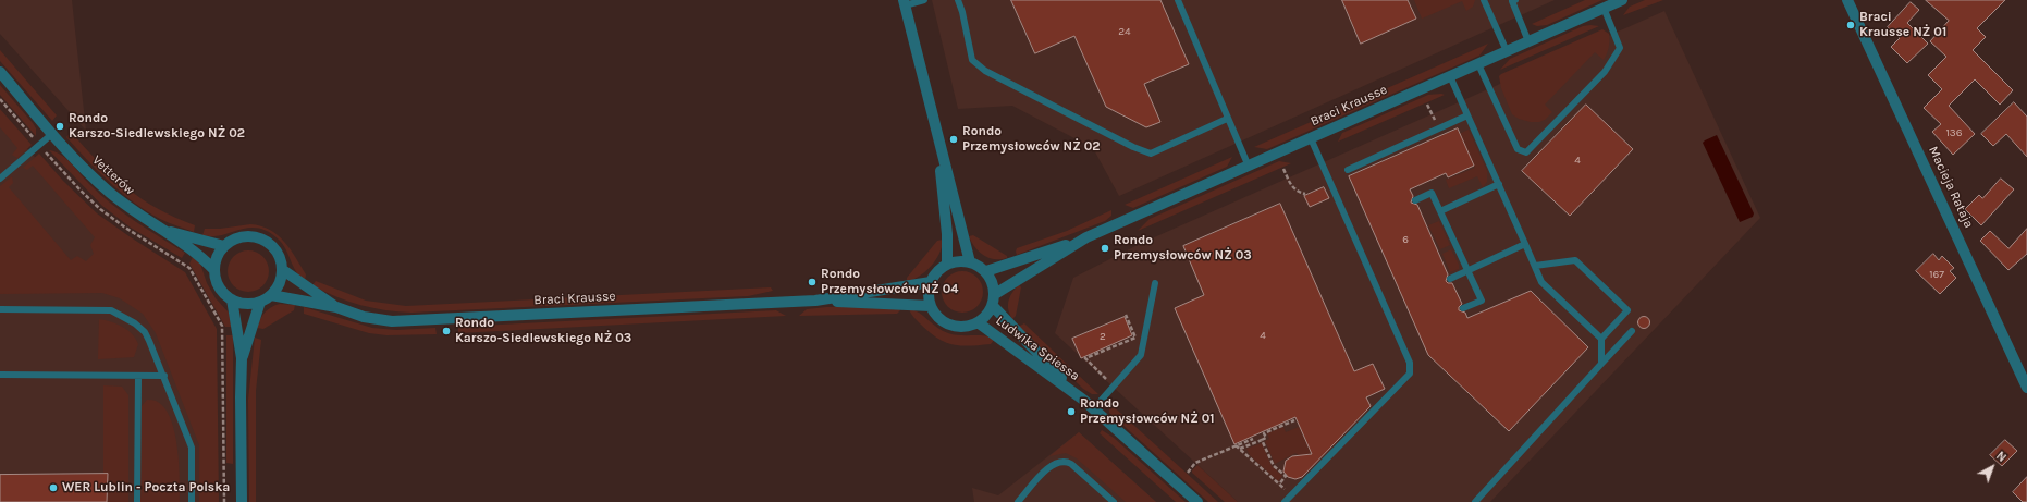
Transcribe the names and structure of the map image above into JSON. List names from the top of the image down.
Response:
{
  "streets": {
    "street": [
      "Braci Krausse",
      "Vetterów",
      "Macieja Rataja",
      "Ludwika Spiessa"
    ]
  },
  "crossings": [
    ["Braci Krausse", "Vetterów"],
    ["Braci Krausse", "Ludwika Spiessa"]
  ],
  "places": [
    "Braci Krausse NŻ 01",
    "Rondo Karszo-Siedlewskiego NŻ 02",
    "Rondo Przemysłowców NŻ 02",
    "Rondo Przemysłowców NŻ 03",
    "Rondo Przemysłowców NŻ 04",
    "Rondo Karszo-Siedlewskiego NŻ 03",
    "Rondo Przemysłowców NŻ 01",
    "WER Lublin - Poczta Polska"
  ],
  "house_numbers": [
    "24",
    "136",
    "4",
    "6",
    "167",
    "4",
    "2"
  ],
  "north": "top right"
}
